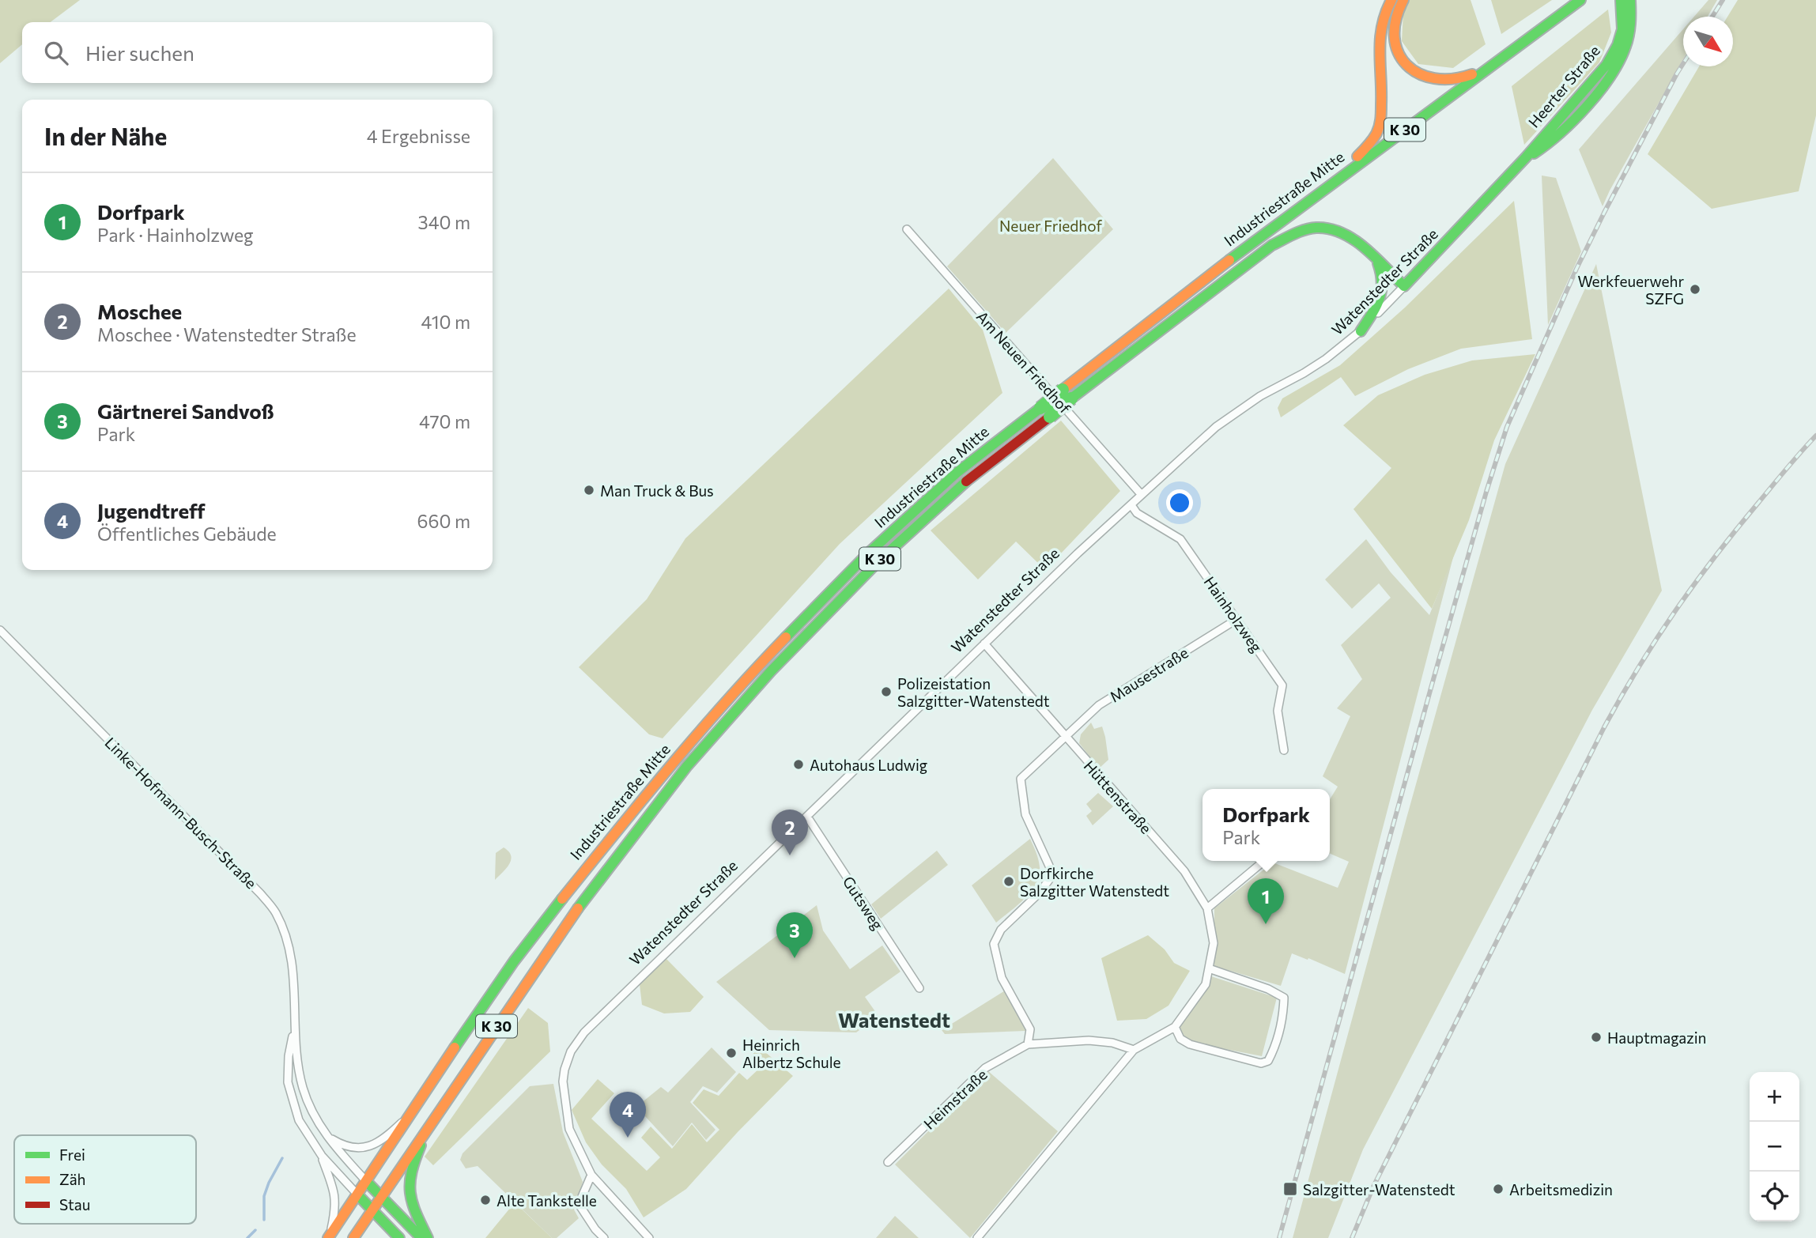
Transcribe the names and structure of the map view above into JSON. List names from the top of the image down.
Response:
{
  "streets": {
    "main road": [
      "Heerter Straße",
      "K 30",
      "Industriestraße Mitte",
      "Watenstedter Straße"
    ],
    "street": [
      "Am Neuen Friedhof",
      "Hainholzweg",
      "Mausestraße",
      "Hüttenstraße",
      "Linke-Hofmann-Busch-Straße",
      "Gutsweg",
      "Heimstraße"
    ]
  },
  "crossings": [
    ["Heerter Straße", "Watenstedter Straße"],
    ["K 30", "Industriestraße Mitte"],
    ["K 30", "Linke-Hofmann-Busch-Straße"],
    ["Industriestraße Mitte", "Watenstedter Straße"],
    ["Industriestraße Mitte", "Linke-Hofmann-Busch-Straße"],
    ["Watenstedter Straße", "Am Neuen Friedhof"],
    ["Watenstedter Straße", "Hainholzweg"],
    ["Watenstedter Straße", "Hüttenstraße"],
    ["Watenstedter Straße", "Gutsweg"],
    ["Hainholzweg", "Mausestraße"],
    ["Mausestraße", "Hüttenstraße"],
    ["Mausestraße", "Heimstraße"]
  ],
  "districts": ["Watenstedt"],
  "parks": ["Neuer Friedhof"],
  "places": {
    "other": [
      "Werkfeuerwehr SZFG",
      "Man Truck & Bus",
      "Polizeistation Salzgitter-Watenstedt",
      "Autohaus Ludwig",
      "Dorfkirche Salzgitter Watenstedt",
      "Hauptmagazin",
      "Heinrich Albertz Schule",
      "Arbeitsmedizin",
      "Alte Tankstelle"
    ],
    "transit": ["Salzgitter-Watenstedt"]
  },
  "legend": ["Frei", "Zäh", "Stau"],
  "north": "bottom right",
  "page": {
    "search": "Hier suchen",
    "heading": ["In der Nähe", "4 Ergebnisse"],
    "list": [
      {
        "mark": "1",
        "name": "Dorfpark",
        "note": "Park · Hainholzweg",
        "value": "340 m"
      },
      {
        "mark": "2",
        "name": "Moschee",
        "note": "Moschee · Watenstedter Straße",
        "value": "410 m"
      },
      {
        "mark": "3",
        "name": "Gärtnerei Sandvoß",
        "note": "Park",
        "value": "470 m"
      },
      {
        "mark": "4",
        "name": "Jugendtreff",
        "note": "Öffentliches Gebäude",
        "value": "660 m"
      }
    ],
    "popup": ["Dorfpark", "Park"],
    "pins": [
      "2",
      "1",
      "3",
      "4"
    ],
    "map_buttons": ["+", "−"]
  }
}
